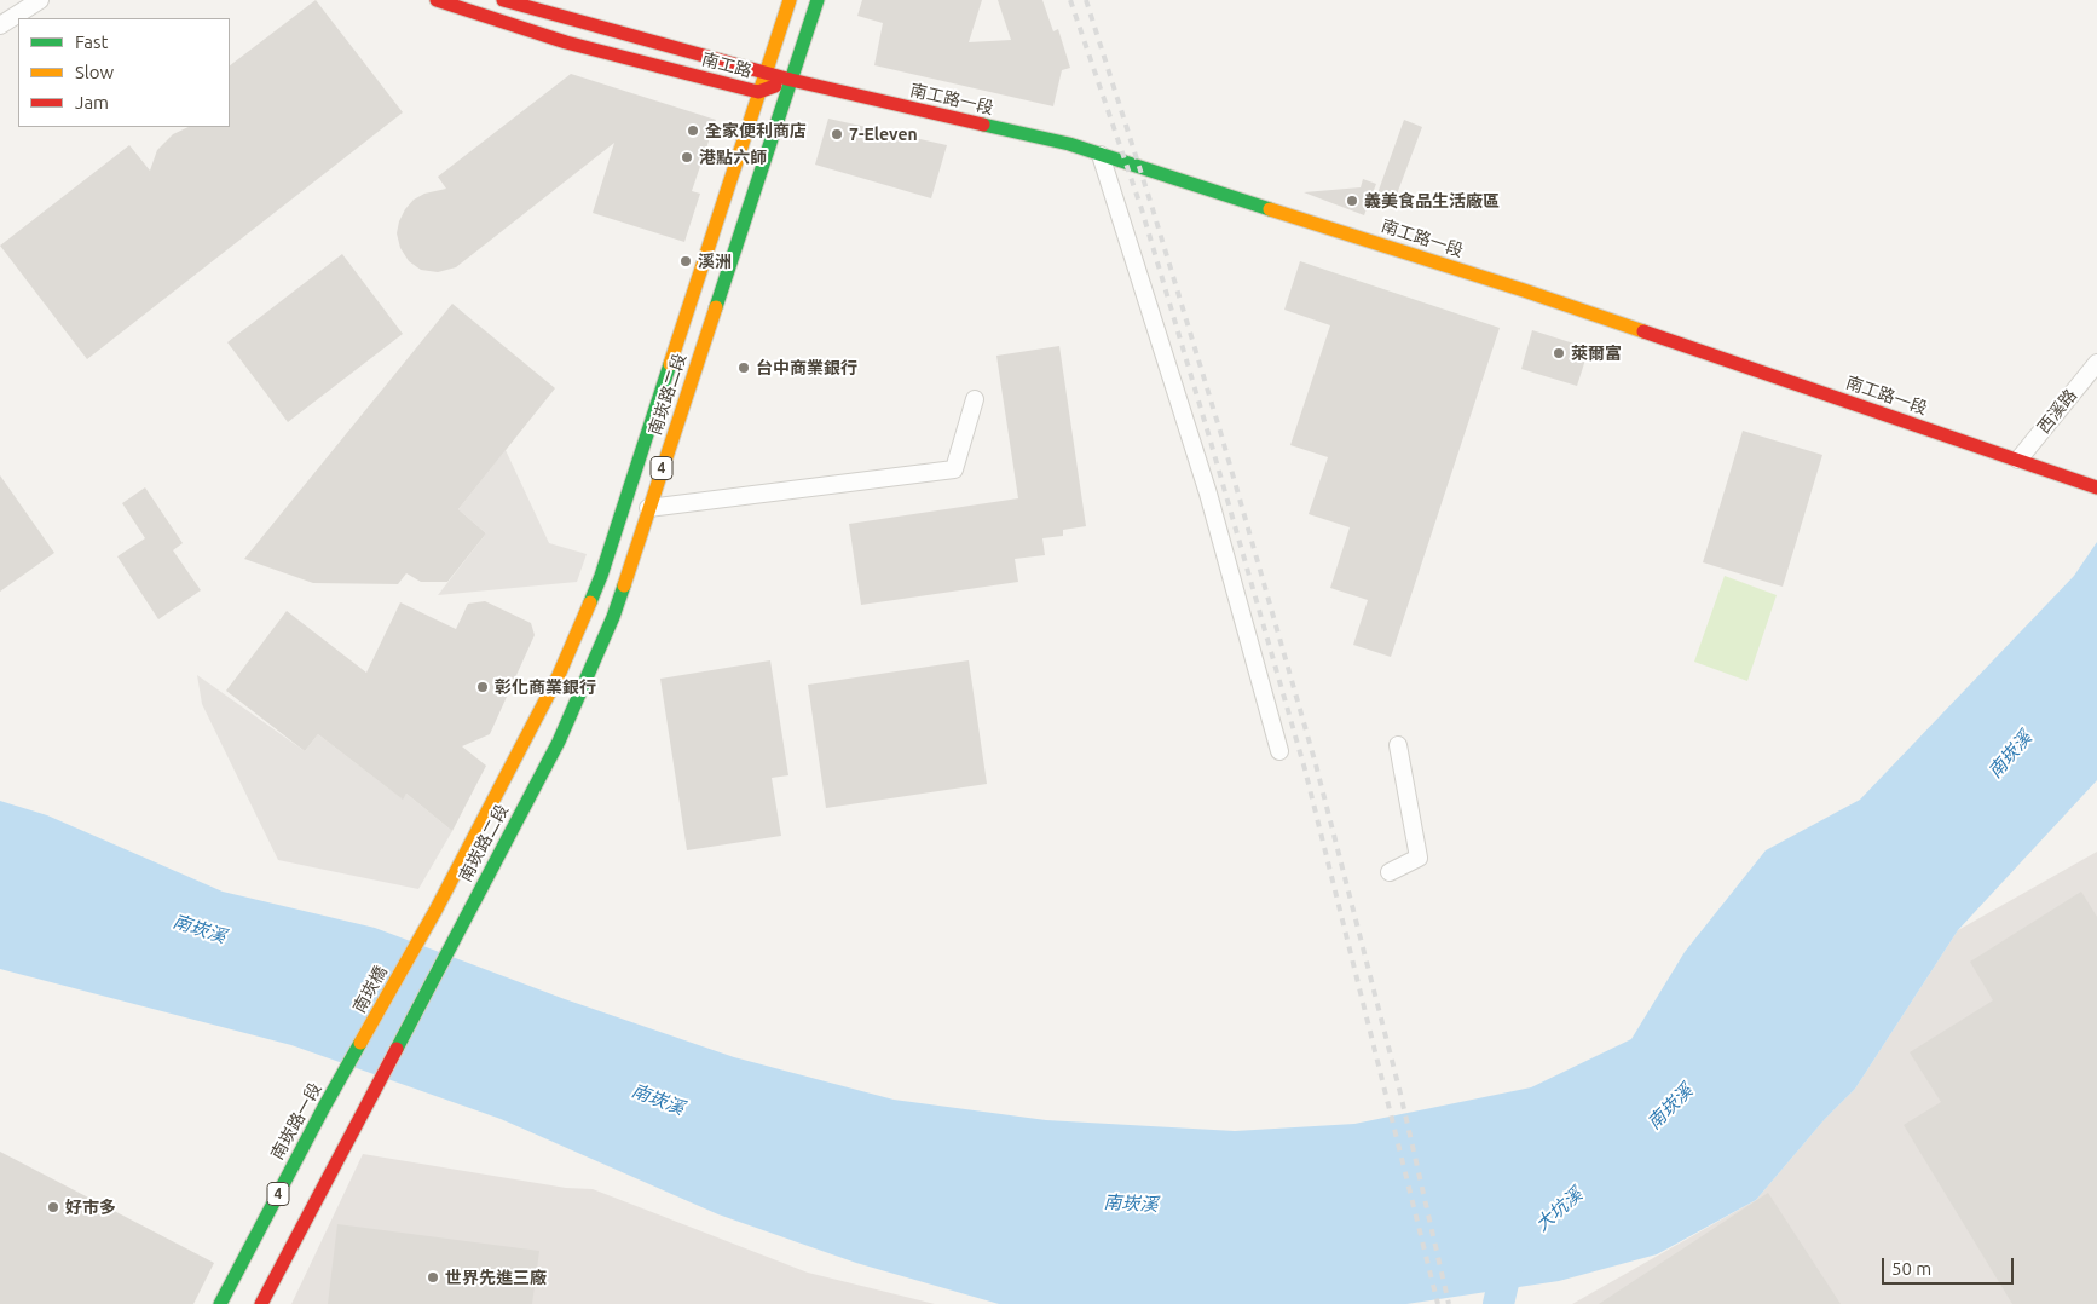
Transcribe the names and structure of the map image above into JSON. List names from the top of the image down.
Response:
{
  "streets": {
    "main road": [
      "南工路",
      "南工路一段",
      "南崁路二段",
      "4",
      "南崁橋",
      "南崁路一段"
    ],
    "street": ["西溪路"]
  },
  "crossings": [
    ["南工路", "南工路一段"],
    ["南工路", "南崁路二段"],
    ["南工路一段", "南崁路二段"],
    ["南工路一段", "西溪路"],
    ["南崁路二段", "南崁橋"],
    ["南崁橋", "南崁路一段"]
  ],
  "water": ["南崁溪", "大坑溪"],
  "places": [
    "全家便利商店",
    "7-Eleven",
    "港點六師",
    "義美食品生活廠區",
    "溪洲",
    "萊爾富",
    "台中商業銀行",
    "彰化商業銀行",
    "好市多",
    "世界先進三廠"
  ],
  "legend": ["Fast", "Slow", "Jam"],
  "scale_bar": "50 m"
}
